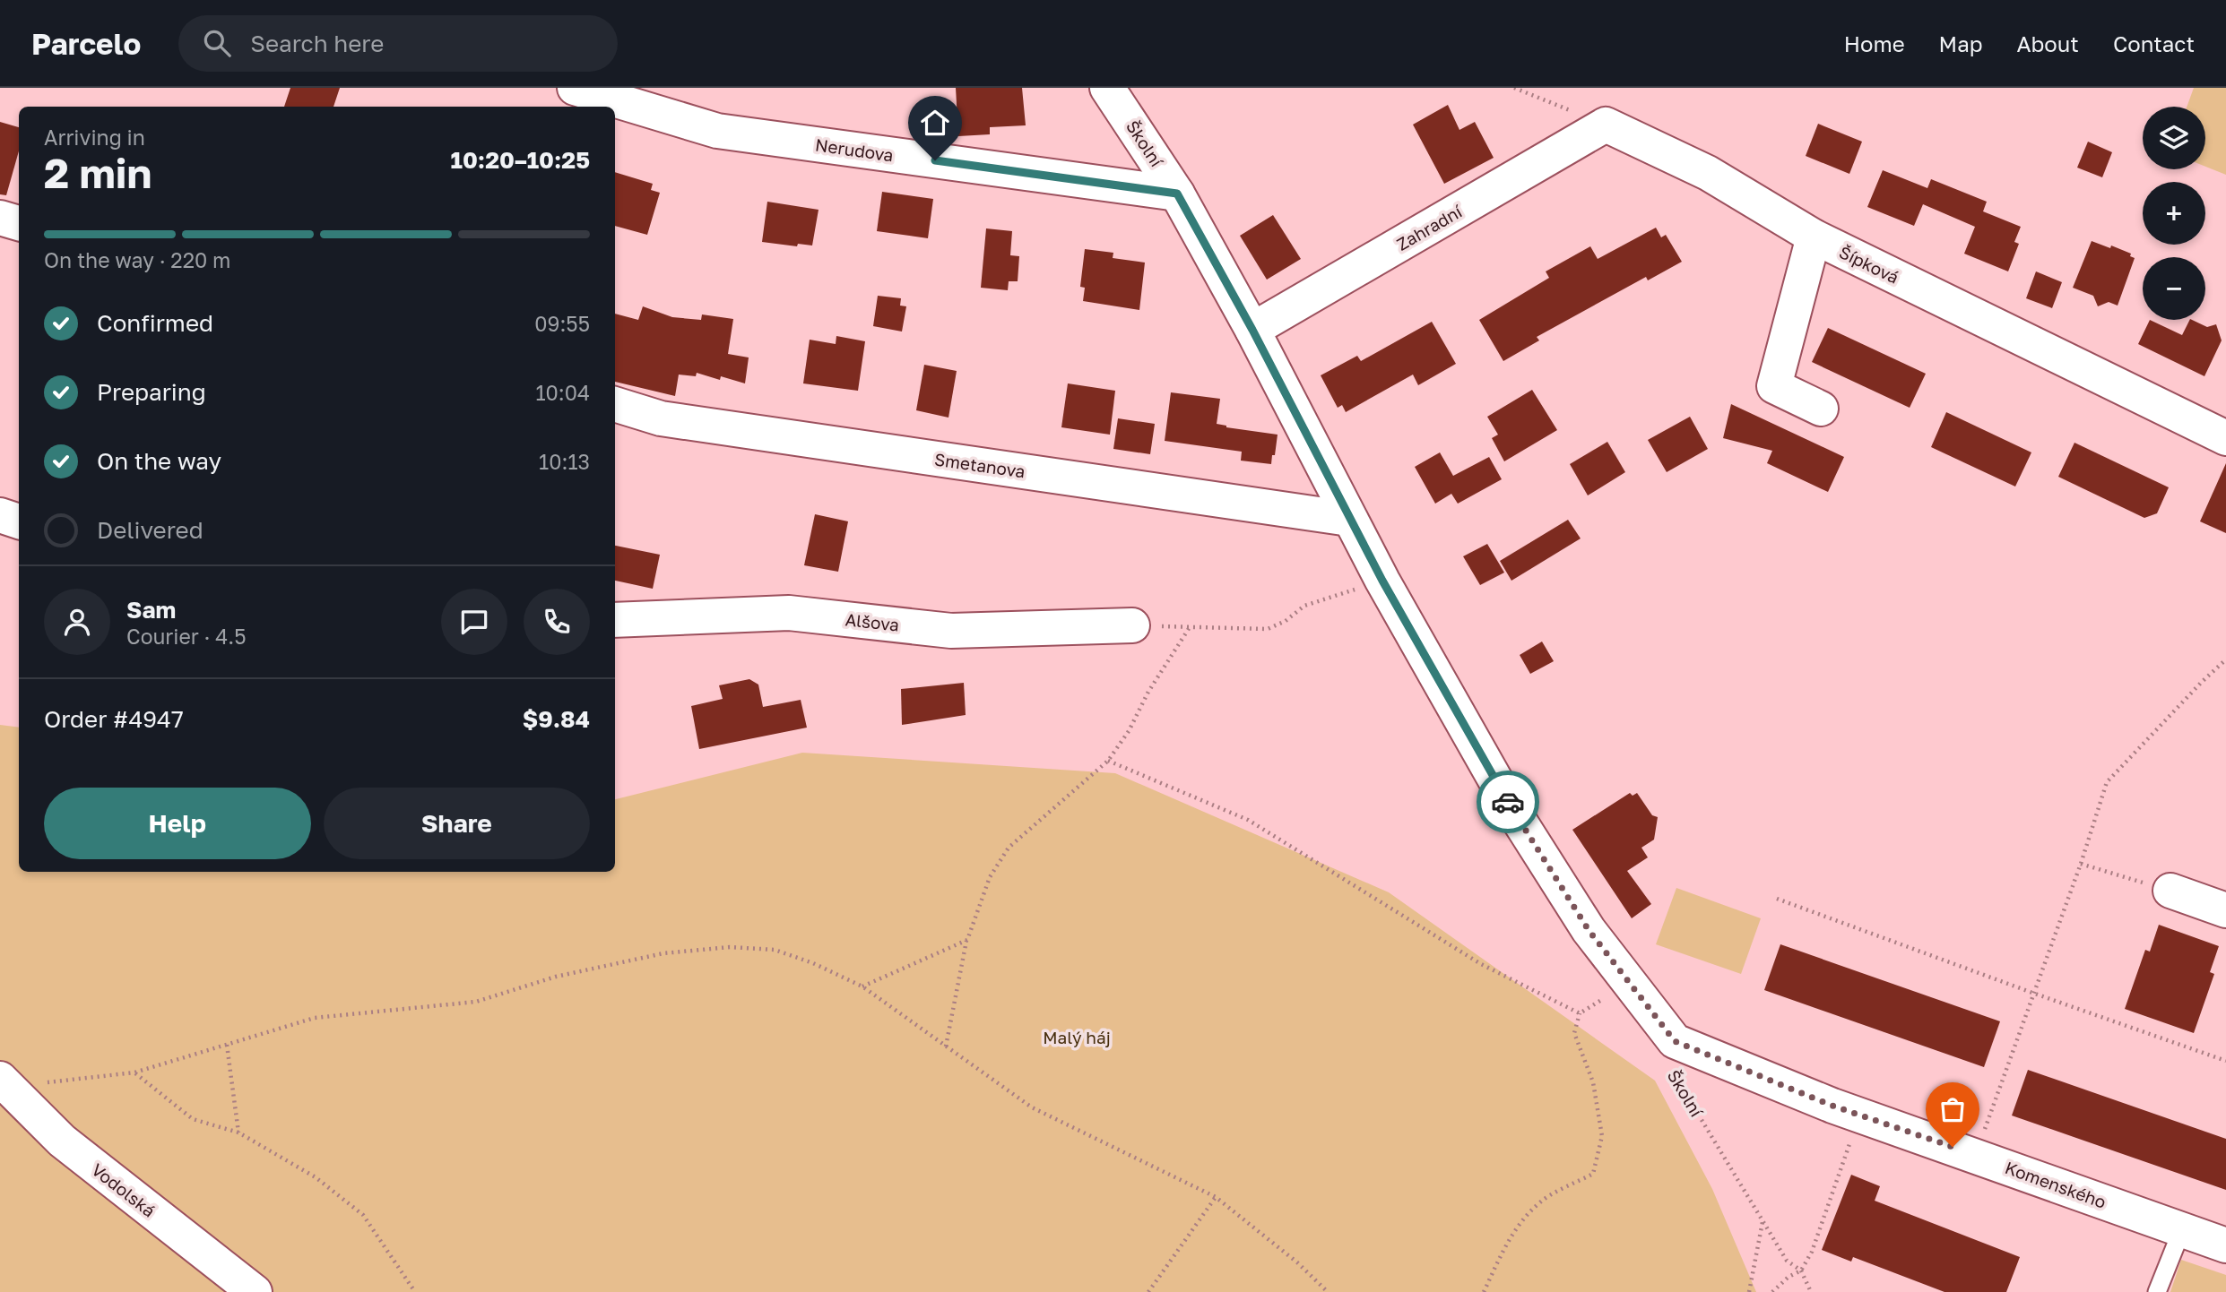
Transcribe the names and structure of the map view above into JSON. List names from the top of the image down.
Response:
{
  "streets": {
    "street": [
      "Školní",
      "Nerudova",
      "Zahradní",
      "Šípková",
      "Smetanova",
      "Alšova",
      "Komenského",
      "Vodolská"
    ]
  },
  "crossings": [
    ["Školní", "Nerudova"],
    ["Školní", "Zahradní"],
    ["Školní", "Smetanova"],
    ["Školní", "Komenského"],
    ["Zahradní", "Šípková"]
  ],
  "parks": ["Malý háj"],
  "page": {
    "header": "Parcelo",
    "search": "Search here",
    "nav": [
      "Home",
      "Map",
      "About",
      "Contact"
    ],
    "map_buttons": ["+", "−"],
    "heading": ["2 min", "Arriving in", "10:20–10:25"],
    "panel": [
      "Sam",
      "Courier · 4.5",
      "Order #4947",
      "$9.84"
    ],
    "bar": "On the way · 220 m",
    "list": [
      ["Confirmed", "09:55"],
      ["Preparing", "10:04"],
      ["On the way", "10:13"],
      "Delivered"
    ],
    "buttons": ["Help", "Share"]
  }
}
